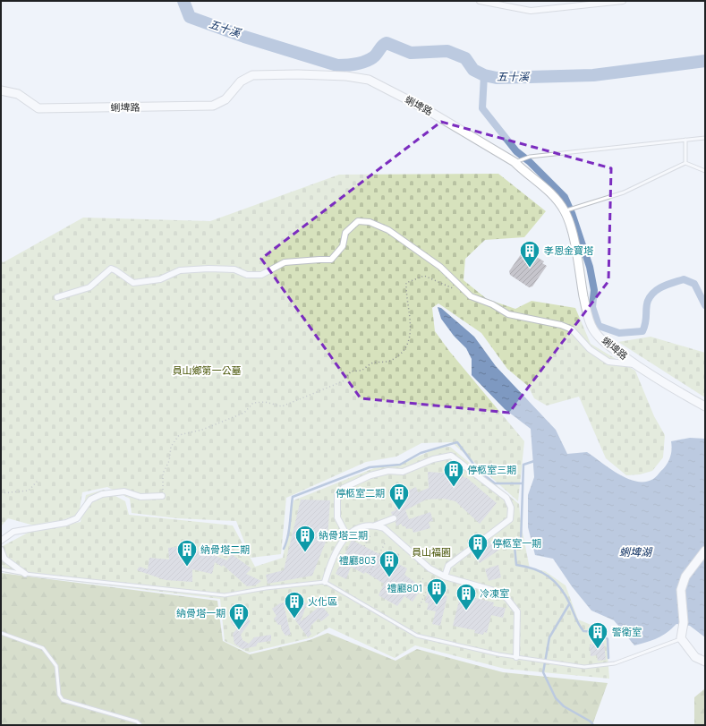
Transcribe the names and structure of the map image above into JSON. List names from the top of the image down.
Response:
{
  "streets": {
    "street": ["蜊埤路"]
  },
  "water": ["五十溪", "蜊埤湖"],
  "parks": ["員山鄉第一公墓", "員山福園"],
  "places": {
    "building": [
      "孝恩金寶塔",
      "停柩室三期",
      "停柩室二期",
      "納骨塔三期",
      "停柩室一期",
      "納骨塔二期",
      "禮廳803",
      "禮廳801",
      "冷凍室",
      "火化區",
      "納骨塔一期",
      "警衛室"
    ]
  }
}
